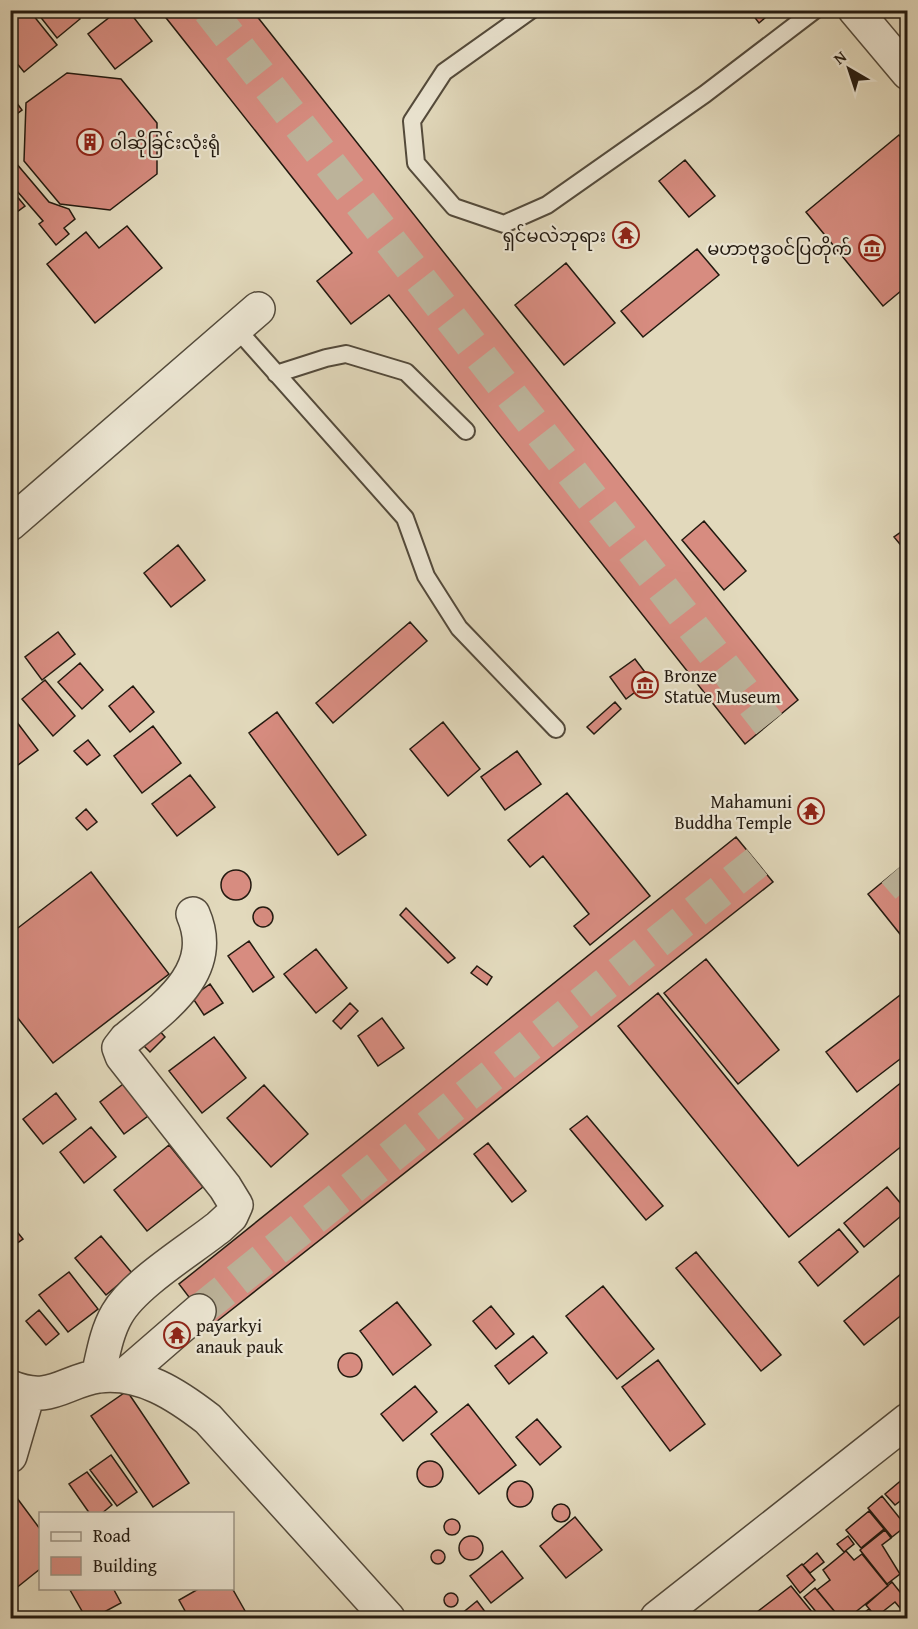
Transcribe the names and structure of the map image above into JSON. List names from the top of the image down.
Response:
{
  "places": {
    "building": ["ဝါဆိုခြင်းလုံးရုံ"],
    "temple": ["ရှင်မလဲဘုရား", "Mahamuni Buddha Temple", "payarkyi anauk pauk"],
    "museum": ["မဟာဗုဒ္ဓဝင်ပြတိုက်", "Bronze Statue Museum"]
  },
  "legend": ["Road", "Building"],
  "north": "top left"
}
